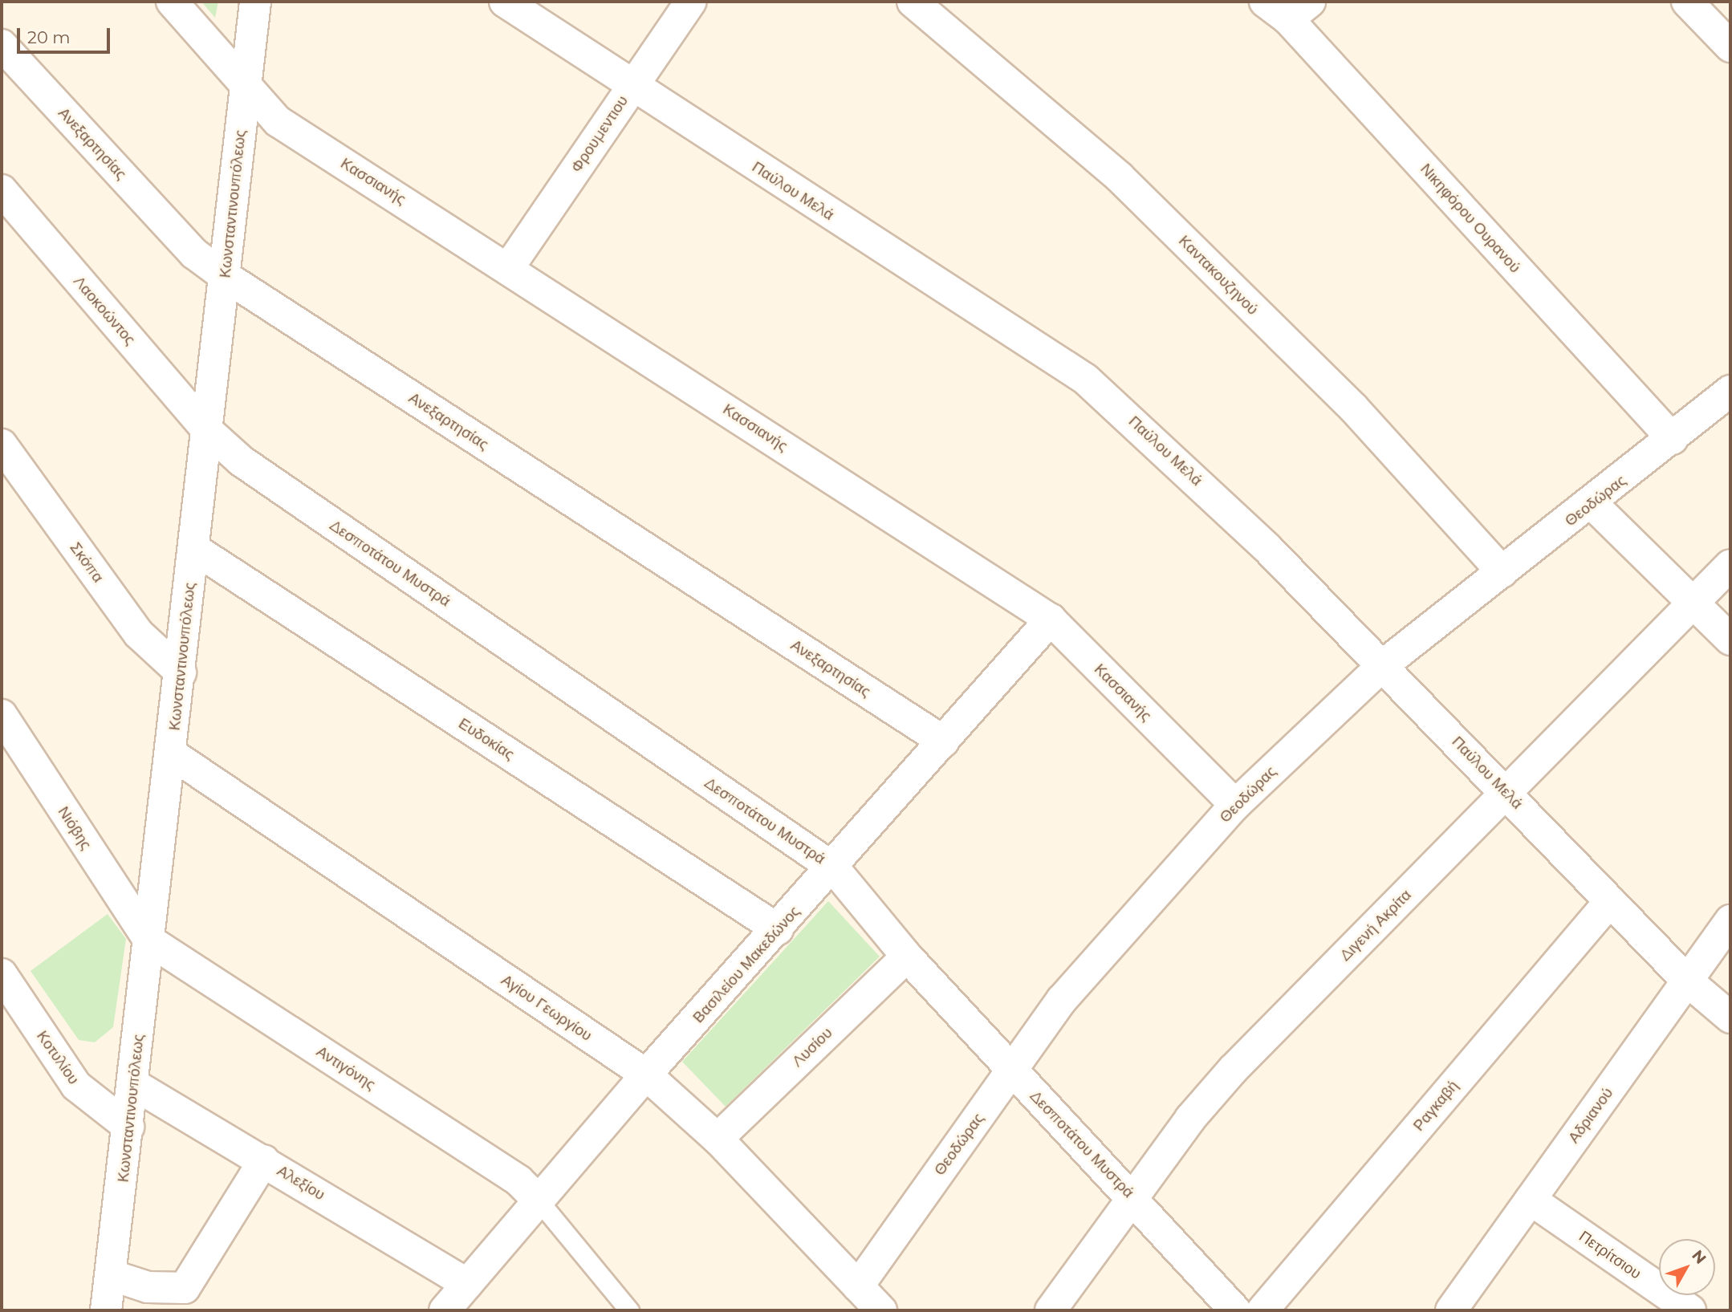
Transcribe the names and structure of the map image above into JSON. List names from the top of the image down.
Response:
{
  "streets": {
    "street": [
      "Φρουμεντιου",
      "Ανεξαρτησίας",
      "Κασσιανής",
      "Παύλου Μελά",
      "Κωνσταντινουπόλεως",
      "Νικηφόρου Ουρανού",
      "Καντακουζηνού",
      "Λαοκοώντος",
      "Θεοδώρας",
      "Σκόπα",
      "Δεσποτάτου Μυστρά",
      "Ευδοκίας",
      "Νιόβης",
      "Διγενή Ακρίτα",
      "Βασιλείου Μακεδώνος",
      "Αγίου Γεωργίου",
      "Λυσίου",
      "Κοτυλίου",
      "Αντιγόνης",
      "Ραγκαβή",
      "Αδριανού",
      "Αλεξίου",
      "Πετρίτσιου"
    ]
  },
  "crossings": [
    ["Φρουμεντιου", "Κασσιανής"],
    ["Φρουμεντιου", "Παύλου Μελά"],
    ["Ανεξαρτησίας", "Κωνσταντινουπόλεως"],
    ["Ανεξαρτησίας", "Βασιλείου Μακεδώνος"],
    ["Κασσιανής", "Κωνσταντινουπόλεως"],
    ["Κασσιανής", "Θεοδώρας"],
    ["Κασσιανής", "Βασιλείου Μακεδώνος"],
    ["Παύλου Μελά", "Θεοδώρας"],
    ["Παύλου Μελά", "Διγενή Ακρίτα"],
    ["Παύλου Μελά", "Ραγκαβή"],
    ["Παύλου Μελά", "Αδριανού"],
    ["Κωνσταντινουπόλεως", "Λαοκοώντος"],
    ["Κωνσταντινουπόλεως", "Σκόπα"],
    ["Κωνσταντινουπόλεως", "Δεσποτάτου Μυστρά"],
    ["Κωνσταντινουπόλεως", "Ευδοκίας"],
    ["Κωνσταντινουπόλεως", "Νιόβης"],
    ["Κωνσταντινουπόλεως", "Αγίου Γεωργίου"],
    ["Κωνσταντινουπόλεως", "Κοτυλίου"],
    ["Κωνσταντινουπόλεως", "Αντιγόνης"],
    ["Κωνσταντινουπόλεως", "Αλεξίου"],
    ["Νικηφόρου Ουρανού", "Θεοδώρας"],
    ["Καντακουζηνού", "Θεοδώρας"],
    ["Λαοκοώντος", "Δεσποτάτου Μυστρά"],
    ["Θεοδώρας", "Δεσποτάτου Μυστρά"],
    ["Θεοδώρας", "Αγίου Γεωργίου"],
    ["Δεσποτάτου Μυστρά", "Διγενή Ακρίτα"],
    ["Δεσποτάτου Μυστρά", "Βασιλείου Μακεδώνος"],
    ["Δεσποτάτου Μυστρά", "Λυσίου"],
    ["Ευδοκίας", "Βασιλείου Μακεδώνος"],
    ["Νιόβης", "Αντιγόνης"],
    ["Βασιλείου Μακεδώνος", "Αγίου Γεωργίου"],
    ["Βασιλείου Μακεδώνος", "Αντιγόνης"],
    ["Βασιλείου Μακεδώνος", "Αλεξίου"],
    ["Αγίου Γεωργίου", "Λυσίου"],
    ["Αδριανού", "Πετρίτσιου"]
  ],
  "scale_bar": "20 m",
  "north": "top right"
}
